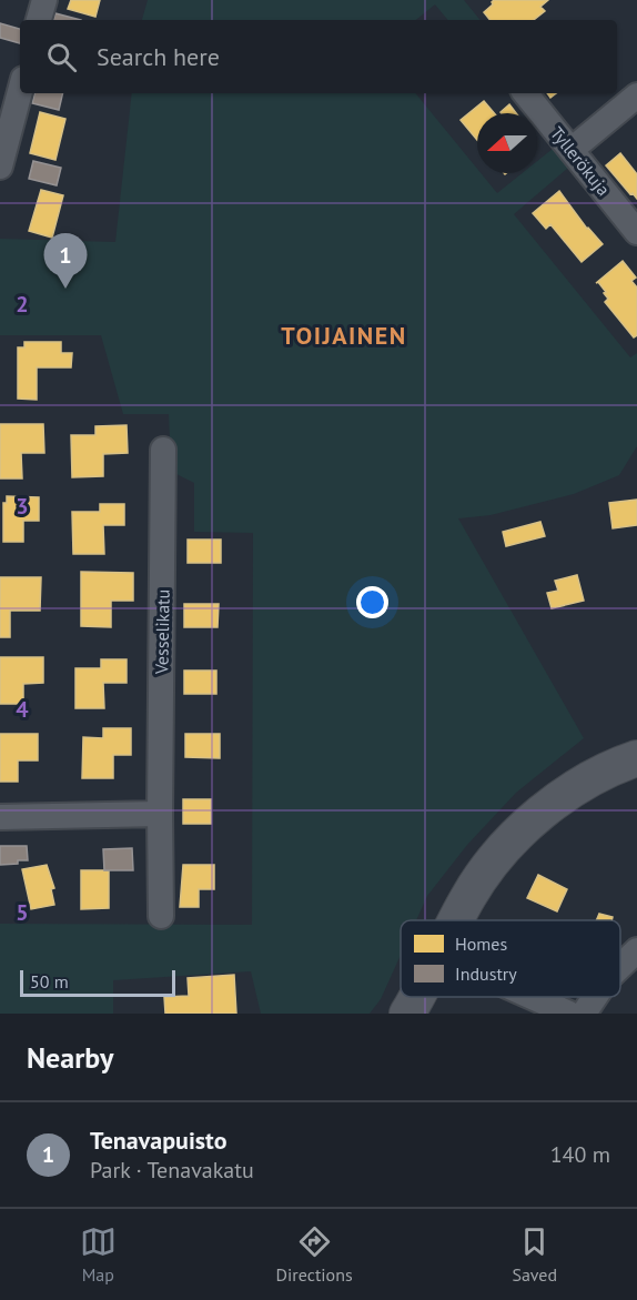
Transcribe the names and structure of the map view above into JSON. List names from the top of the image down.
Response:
{
  "streets": {
    "street": ["Tyllerökuja", "Vesselikatu"]
  },
  "districts": ["TOIJAINEN"],
  "legend": ["Homes", "Industry"],
  "scale_bar": "50 m",
  "north": "left",
  "page": {
    "search": "Search here",
    "pins": "1",
    "scale": "50 m",
    "heading": "Nearby",
    "list": [
      {
        "mark": "1",
        "name": "Tenavapuisto",
        "note": "Park · Tenavakatu",
        "value": "140 m"
      }
    ],
    "nav": ["Map", "Directions", "Saved"]
  },
  "grid": {
    "rows": [
      "2",
      "3",
      "4",
      "5"
    ]
  }
}
